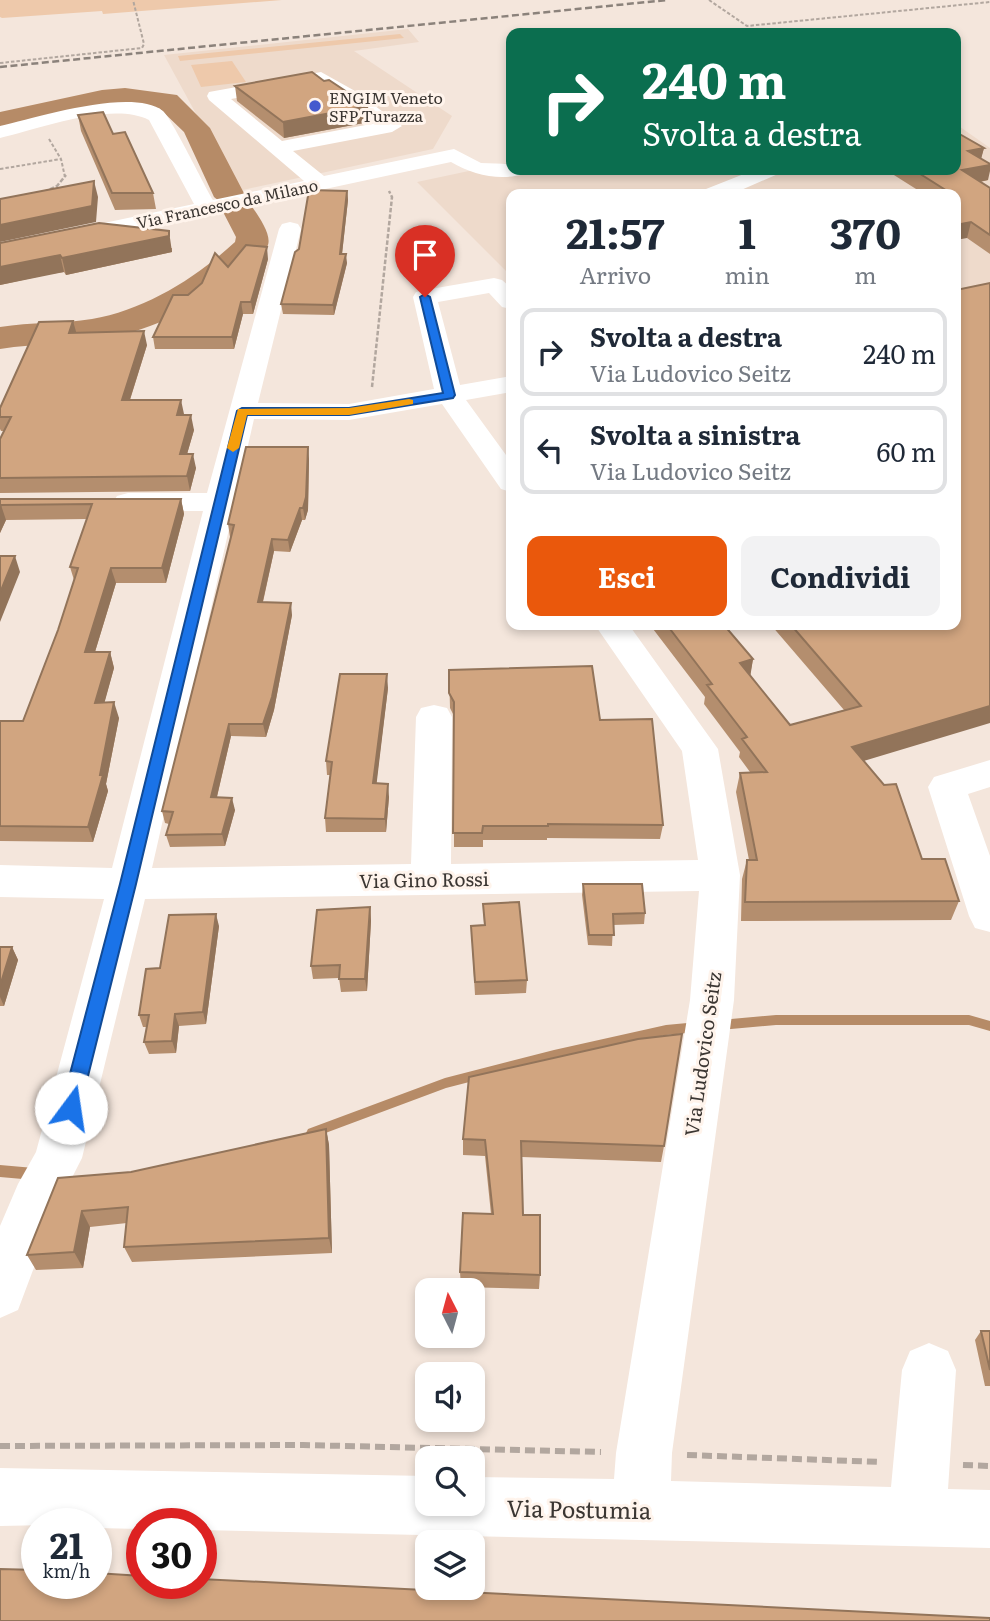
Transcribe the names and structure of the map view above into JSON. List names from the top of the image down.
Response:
{
  "streets": {
    "street": [
      "Via Francesco da Milano",
      "Via Gino Rossi",
      "Via Ludovico Seitz",
      "Via Postumia"
    ]
  },
  "crossings": [
    ["Via Gino Rossi", "Via Ludovico Seitz"],
    ["Via Ludovico Seitz", "Via Postumia"]
  ],
  "places": ["ENGIM Veneto SFP Turazza"],
  "north": "top",
  "page": {
    "turn": ["240 m", "Svolta a destra"],
    "eta": [
      "21:57",
      "Arrivo",
      "1",
      "min",
      "370",
      "m"
    ],
    "list": [
      {
        "name": "Svolta a destra",
        "note": "Via Ludovico Seitz",
        "value": "240 m"
      },
      {
        "name": "Svolta a sinistra",
        "note": "Via Ludovico Seitz",
        "value": "60 m"
      }
    ],
    "buttons": ["Esci", "Condividi"],
    "speed": "21 km/h",
    "limit": "30"
  }
}
